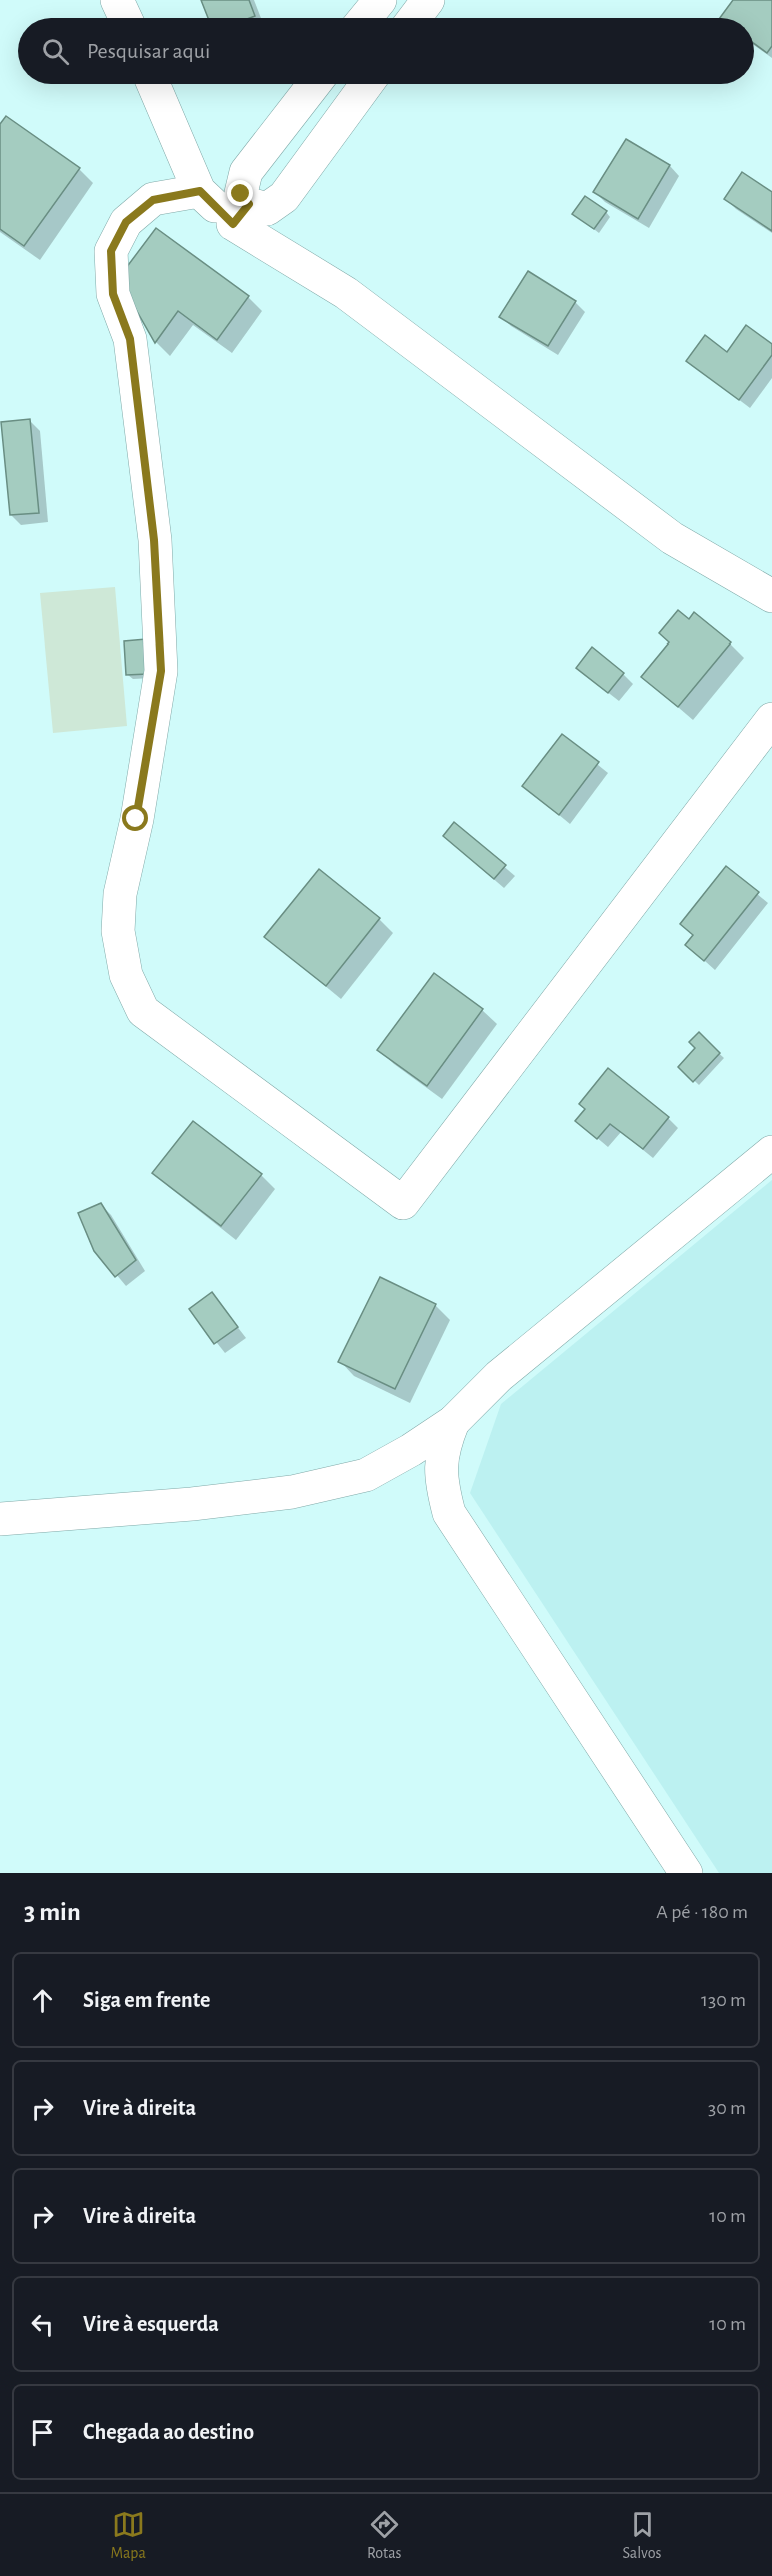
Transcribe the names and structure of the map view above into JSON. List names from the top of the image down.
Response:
{
  "page": {
    "search": "Pesquisar aqui",
    "heading": ["3 min", "A pé · 180 m"],
    "list": [
      ["Siga em frente", "130 m"],
      ["Vire à direita", "30 m"],
      ["Vire à direita", "10 m"],
      ["Vire à esquerda", "10 m"],
      "Chegada ao destino"
    ],
    "nav": ["Mapa", "Rotas", "Salvos"]
  }
}
